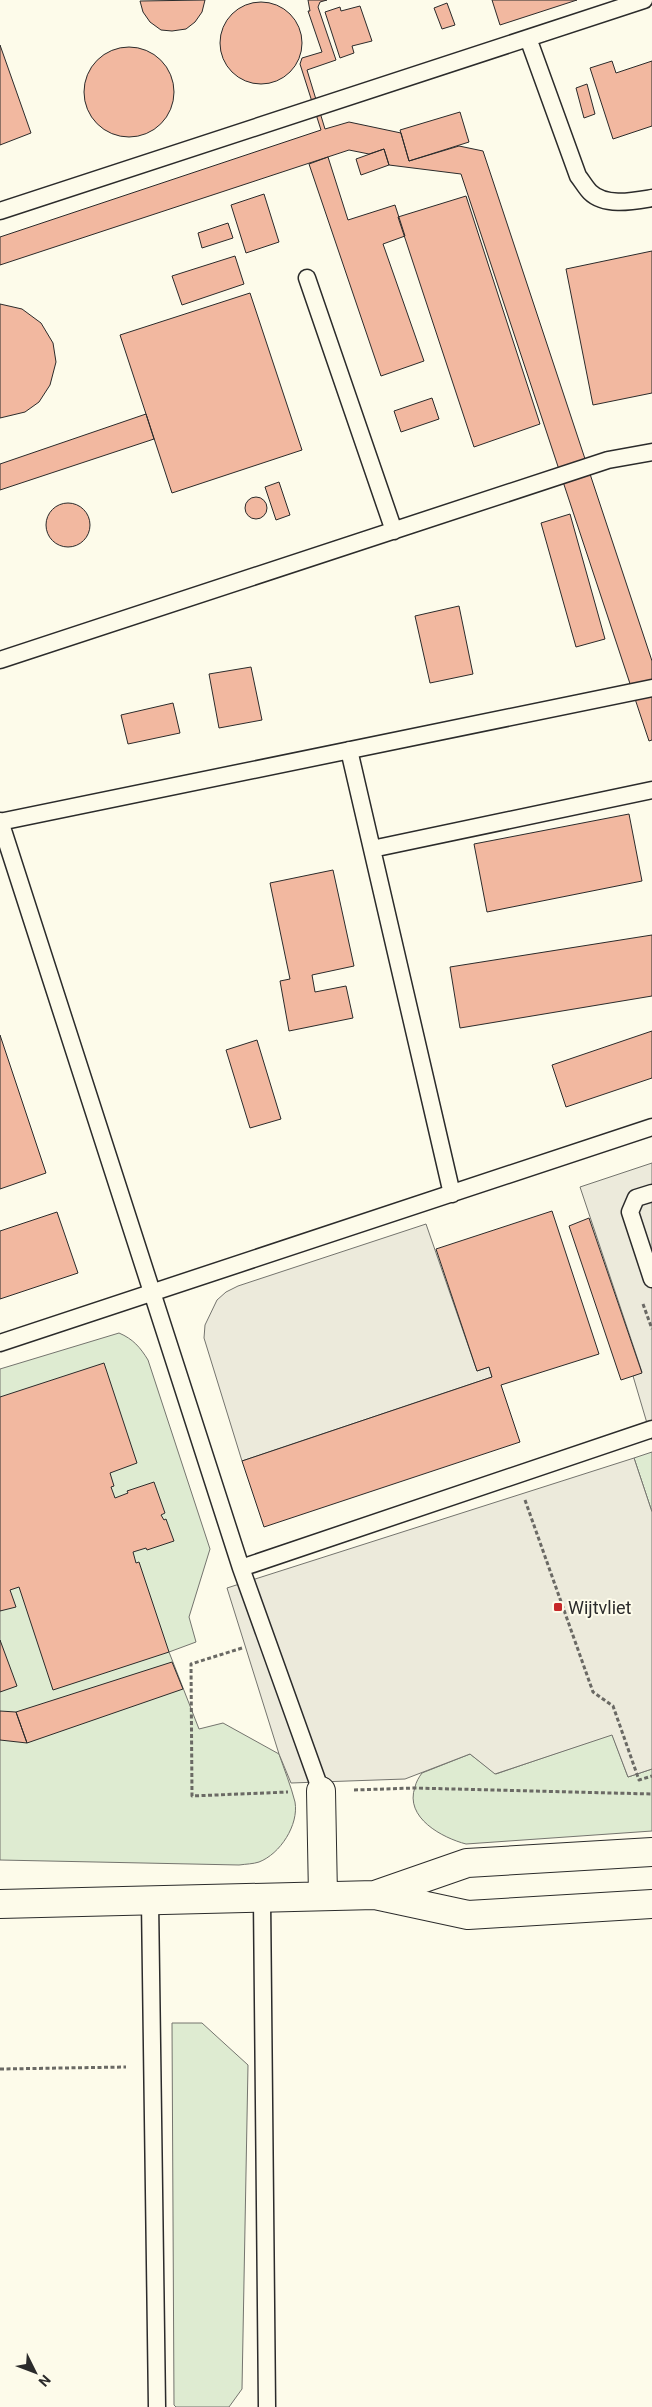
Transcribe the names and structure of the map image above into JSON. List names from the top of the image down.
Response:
{
  "places": {
    "transit": ["Wijtvliet"]
  },
  "north": "bottom right"
}
